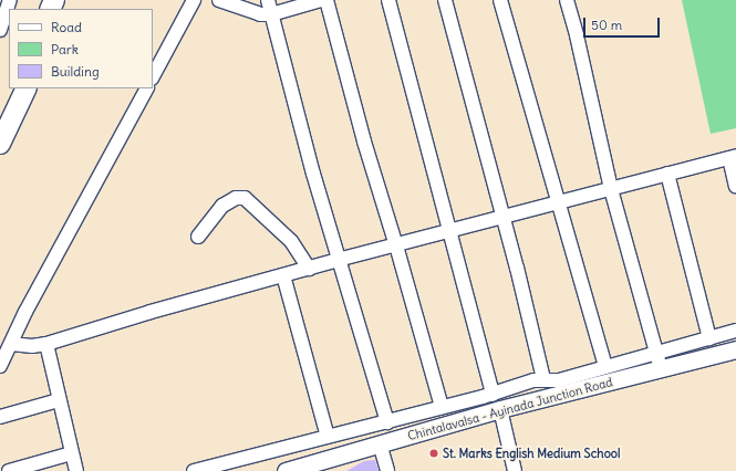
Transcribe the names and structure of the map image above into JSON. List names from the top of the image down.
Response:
{
  "streets": {
    "main road": ["Chintalavalsa - Ayinada Junction Road"]
  },
  "places": ["St. Marks English Medium School"],
  "legend": ["Road", "Park", "Building"],
  "scale_bar": "50 m"
}
